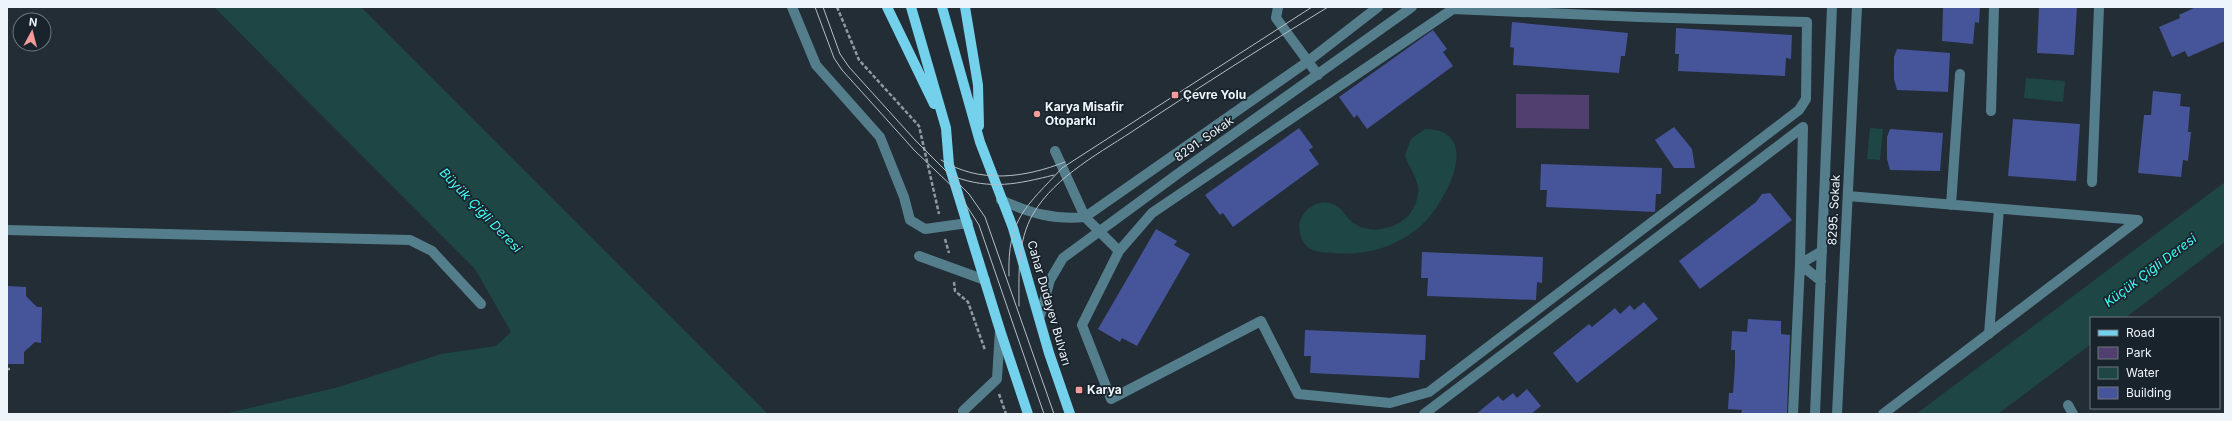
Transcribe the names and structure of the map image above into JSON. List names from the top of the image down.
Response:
{
  "streets": {
    "main road": ["Cahar Dudayev Bulvarı"],
    "street": ["8291. Sokak", "8295. Sokak"]
  },
  "crossings": [
    ["8291. Sokak", "Cahar Dudayev Bulvarı"]
  ],
  "water": ["Büyük Çiğli Deresi", "Küçük Çiğli Deresi"],
  "places": {
    "transit": ["Çevre Yolu", "Karya"],
    "other": ["Karya Misafir Otoparkı"]
  },
  "legend": [
    "Road",
    "Park",
    "Water",
    "Building"
  ],
  "north": "top"
}
